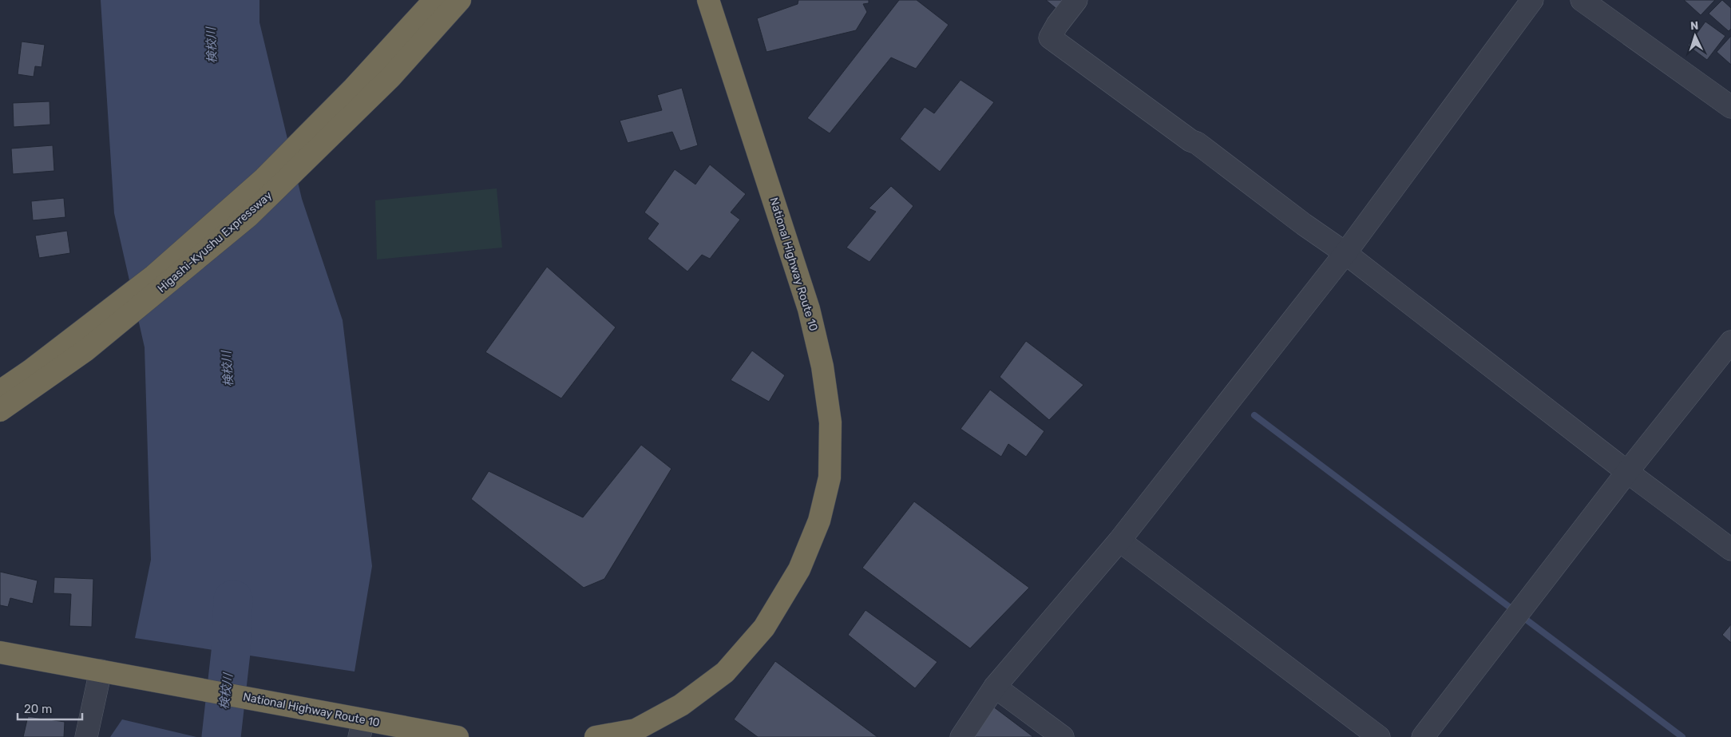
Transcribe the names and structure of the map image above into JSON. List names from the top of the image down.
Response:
{
  "streets": {
    "highway": ["Higashi-Kyushu Expressway", "National Highway Route 10"]
  },
  "water": ["検校川"],
  "scale_bar": "20 m",
  "north": "top"
}
